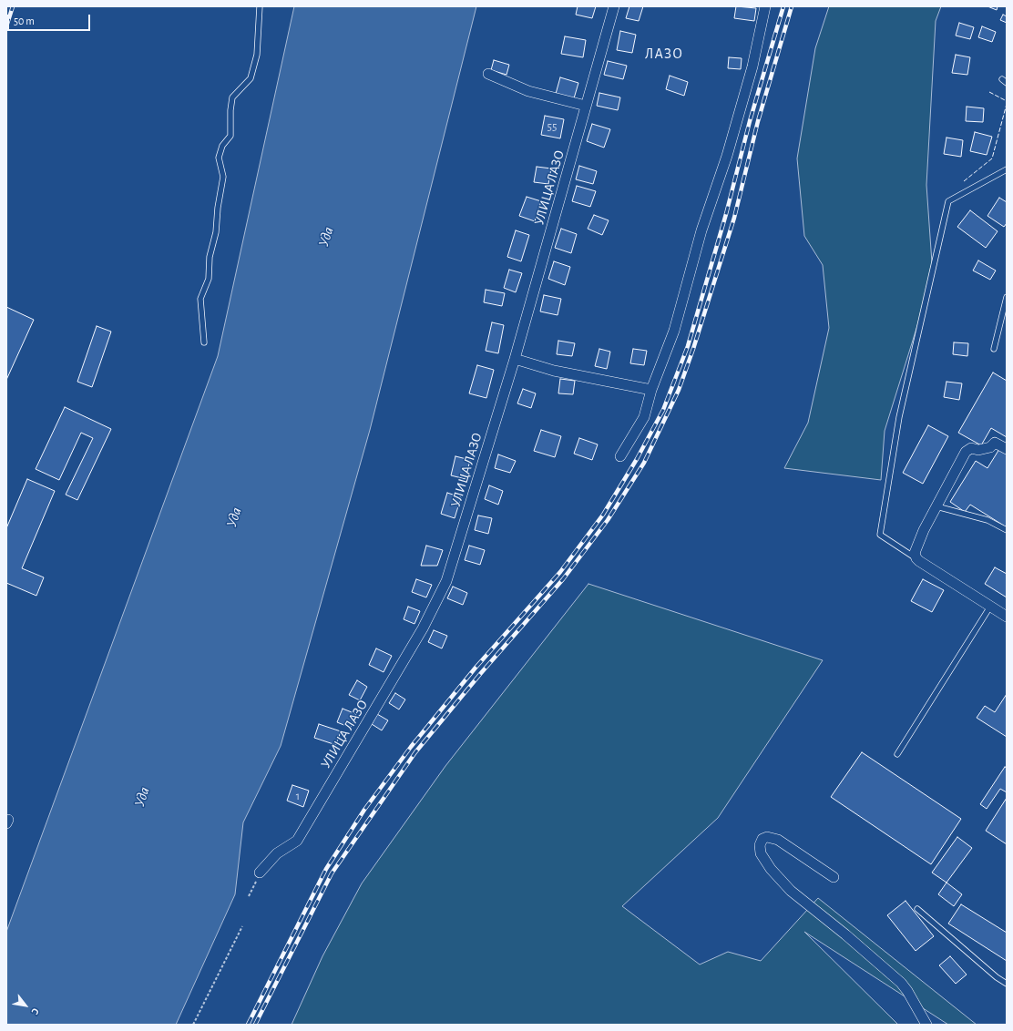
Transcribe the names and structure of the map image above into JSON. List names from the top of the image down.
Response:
{
  "streets": {
    "street": ["УЛИЦА ЛАЗО"]
  },
  "districts": ["ЛАЗО"],
  "water": ["Уда"],
  "house_numbers": ["55", "1"],
  "scale_bar": "50 m",
  "north": "bottom right"
}
